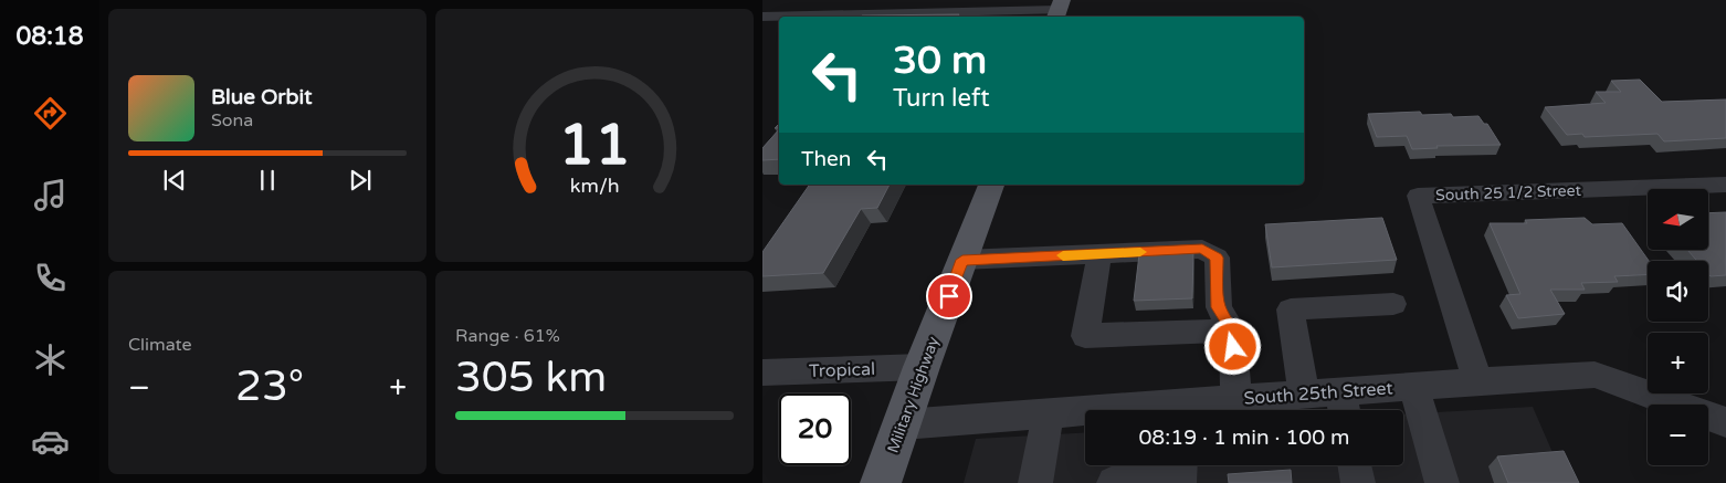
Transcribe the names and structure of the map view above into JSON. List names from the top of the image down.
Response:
{
  "streets": {
    "main road": ["Military Highway"],
    "street": ["South 25 1/2 Street", "Tropical", "South 25th Street"]
  },
  "crossings": [
    ["South 25 1/2 Street", "South 25th Street"],
    ["Tropical", "Military Highway"],
    ["South 25th Street", "Military Highway"]
  ],
  "north": "left",
  "page": {
    "tabs": "08:18",
    "turn": ["30 m", "Turn left"],
    "song": ["Blue Orbit", "Sona"],
    "then": "Then",
    "map_buttons": ["+", "−"],
    "tile": [
      "Climate",
      ["Range · 61%", "305 km"]
    ],
    "heat": ["−", "23°", "+"],
    "limit": "20",
    "trip": "08:19 · 1 min · 100 m",
    "gauge": ["11", "km/h"]
  }
}
